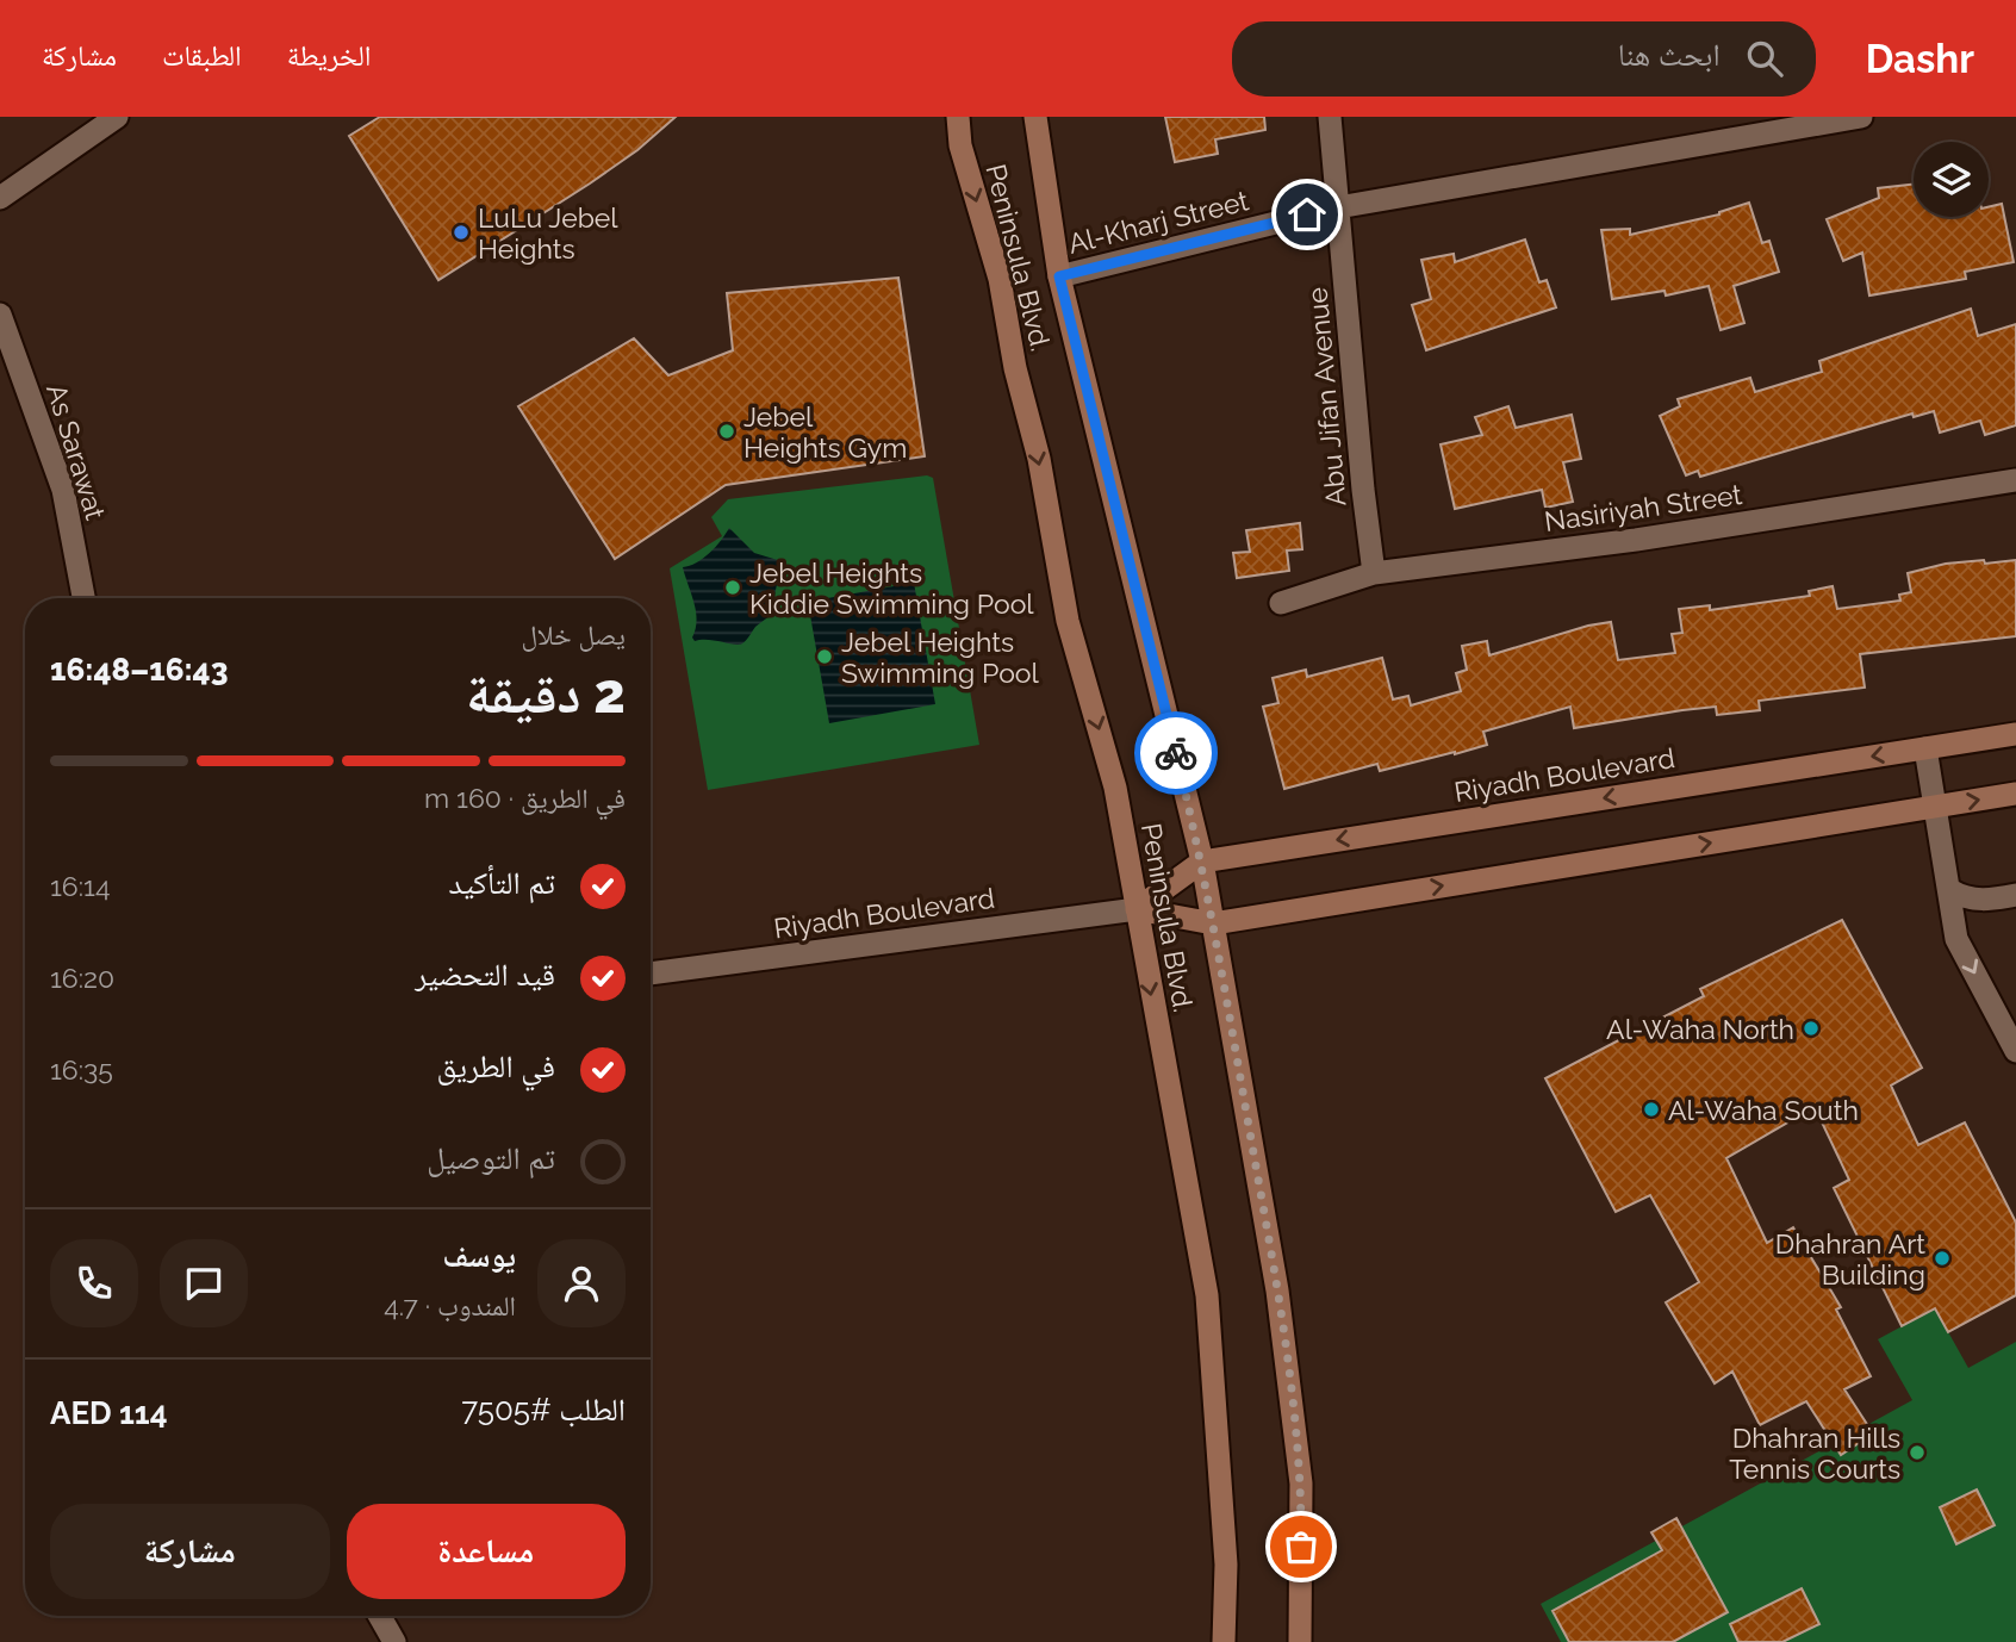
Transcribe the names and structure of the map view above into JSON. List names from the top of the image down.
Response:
{
  "streets": {
    "main road": ["Peninsula Blvd.", "Riyadh Boulevard"],
    "street": [
      "Al-Kharj Street",
      "Abu Jifan Avenue",
      "As Sarawat",
      "Nasiriyah Street"
    ]
  },
  "crossings": [
    ["Al-Kharj Street", "Peninsula Blvd."],
    ["Al-Kharj Street", "Abu Jifan Avenue"],
    ["Peninsula Blvd.", "Riyadh Boulevard"],
    ["Abu Jifan Avenue", "Nasiriyah Street"]
  ],
  "places": [
    "LuLu Jebel Heights",
    "Jebel Heights Gym",
    "Jebel Heights Kiddie Swimming Pool",
    "Jebel Heights Swimming Pool",
    "Al-Waha North",
    "Al-Waha South",
    "Dhahran Art Building",
    "Dhahran Hills Tennis Courts"
  ],
  "page": {
    "header": "Dashr",
    "search": "ابحث هنا",
    "nav": ["الخريطة", "الطبقات", "مشاركة"],
    "heading": ["2 دقيقة", "يصل خلال", "16:43–16:48"],
    "panel": [
      "يوسف",
      "المندوب · 4.7",
      "الطلب #7505",
      "AED 114"
    ],
    "bar": "في الطريق · 160 m",
    "list": [
      ["تم التأكيد", "16:14"],
      ["قيد التحضير", "16:20"],
      ["في الطريق", "16:35"],
      "تم التوصيل"
    ],
    "buttons": ["مساعدة", "مشاركة"]
  }
}
